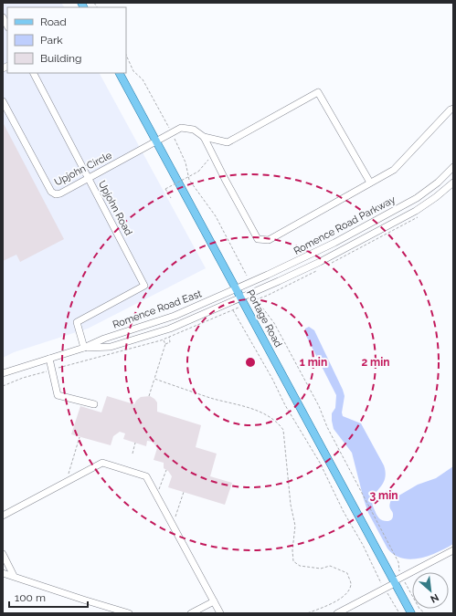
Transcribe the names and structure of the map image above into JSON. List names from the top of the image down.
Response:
{
  "streets": {
    "main road": ["Portage Road"],
    "street": [
      "Upjohn Circle",
      "Upjohn Road",
      "Romence Road Parkway",
      "Romence Road East"
    ]
  },
  "crossings": [
    ["Upjohn Circle", "Upjohn Road"],
    ["Upjohn Circle", "Portage Road"],
    ["Upjohn Road", "Romence Road East"],
    ["Romence Road Parkway", "Romence Road East"],
    ["Romence Road Parkway", "Portage Road"],
    ["Romence Road East", "Portage Road"]
  ],
  "legend": ["Road", "Park", "Building"],
  "scale_bar": "100 m",
  "north": "bottom right",
  "rings": ["1 min", "2 min", "3 min"]
}
